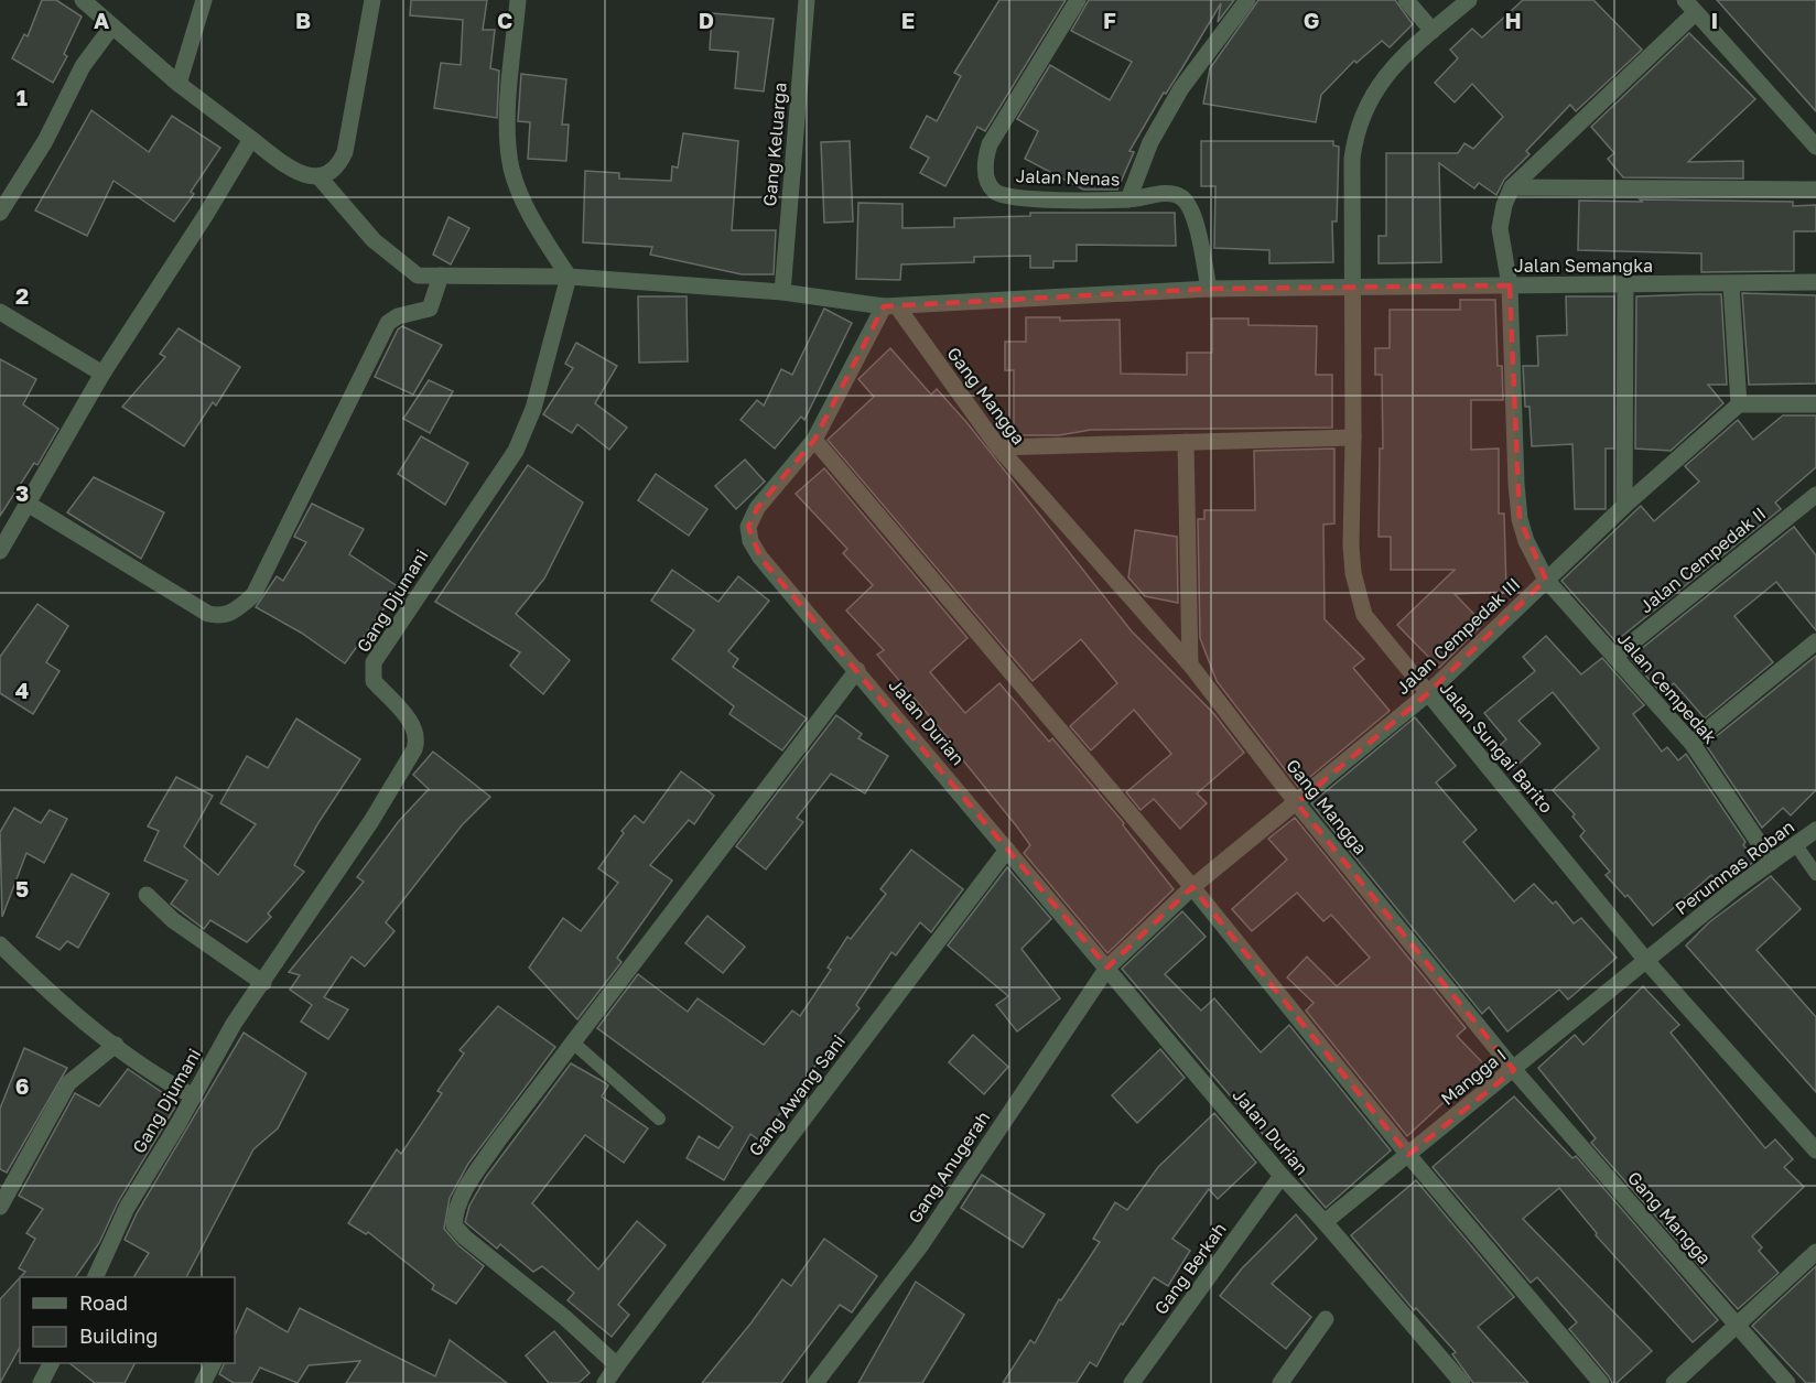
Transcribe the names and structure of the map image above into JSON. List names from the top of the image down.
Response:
{
  "streets": {
    "street": [
      "Gang Keluarga",
      "Jalan Nenas",
      "Jalan Semangka",
      "Gang Mangga",
      "Jalan Cempedak II",
      "Gang Djumani",
      "Jalan Cempedak III",
      "Jalan Cempedak",
      "Jalan Durian",
      "Jalan Sungai Barito",
      "Perumnas Roban",
      "Mangga I",
      "Gang Awang Sani",
      "Gang Anugerah",
      "Gang Berkah"
    ]
  },
  "crossings": [
    ["Jalan Semangka", "Jalan Cempedak"],
    ["Jalan Semangka", "Jalan Sungai Barito"],
    ["Gang Mangga", "Jalan Cempedak III"],
    ["Gang Mangga", "Jalan Durian"],
    ["Gang Mangga", "Mangga I"],
    ["Jalan Cempedak II", "Jalan Cempedak"],
    ["Jalan Cempedak III", "Jalan Cempedak"],
    ["Jalan Cempedak III", "Jalan Durian"],
    ["Jalan Cempedak III", "Jalan Sungai Barito"],
    ["Jalan Cempedak III", "Gang Anugerah"],
    ["Jalan Cempedak", "Perumnas Roban"],
    ["Jalan Durian", "Mangga I"],
    ["Jalan Durian", "Gang Awang Sani"],
    ["Jalan Durian", "Gang Anugerah"],
    ["Jalan Durian", "Gang Berkah"],
    ["Jalan Sungai Barito", "Perumnas Roban"],
    ["Jalan Sungai Barito", "Mangga I"],
    ["Perumnas Roban", "Mangga I"]
  ],
  "legend": ["Road", "Building"],
  "grid": {
    "columns": [
      "A",
      "B",
      "C",
      "D",
      "E",
      "F",
      "G",
      "H",
      "I"
    ],
    "rows": [
      "1",
      "2",
      "3",
      "4",
      "5",
      "6"
    ]
  }
}
